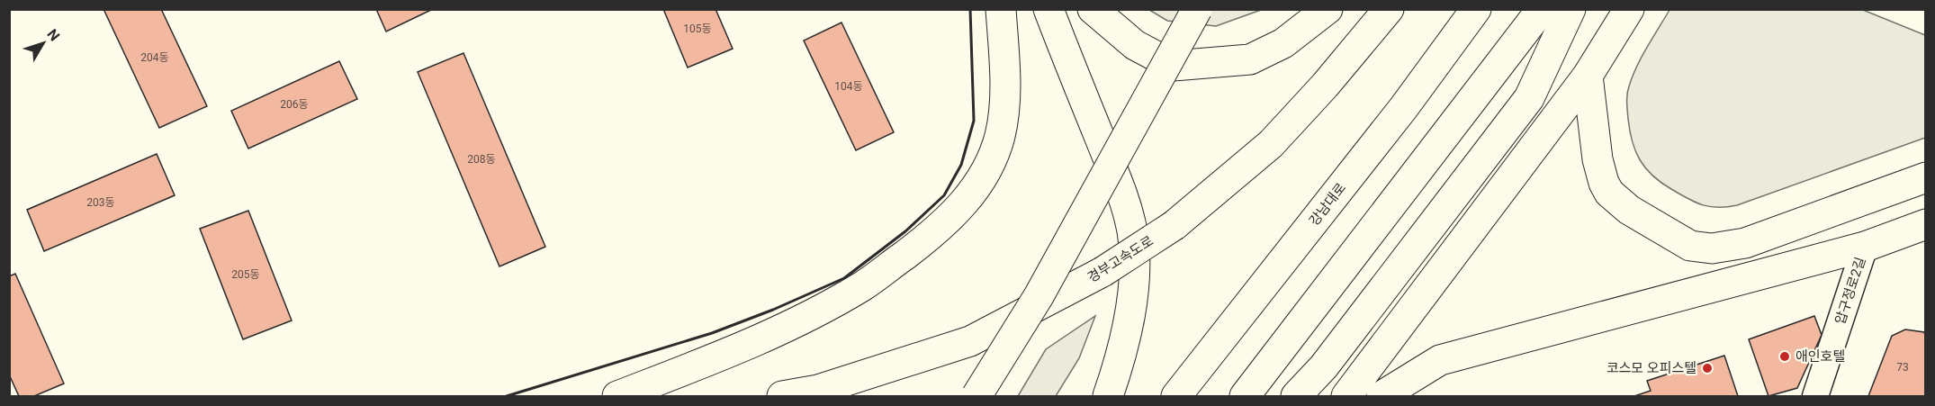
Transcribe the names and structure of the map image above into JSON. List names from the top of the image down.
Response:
{
  "streets": {
    "main road": ["강남대로", "경부고속도로"],
    "street": ["압구정로2길"]
  },
  "places": ["애인호텔", "코스모 오피스텔"],
  "house_numbers": [
    "105동",
    "204동",
    "104동",
    "206동",
    "208동",
    "203동",
    "205동",
    "73"
  ],
  "north": "top right"
}
